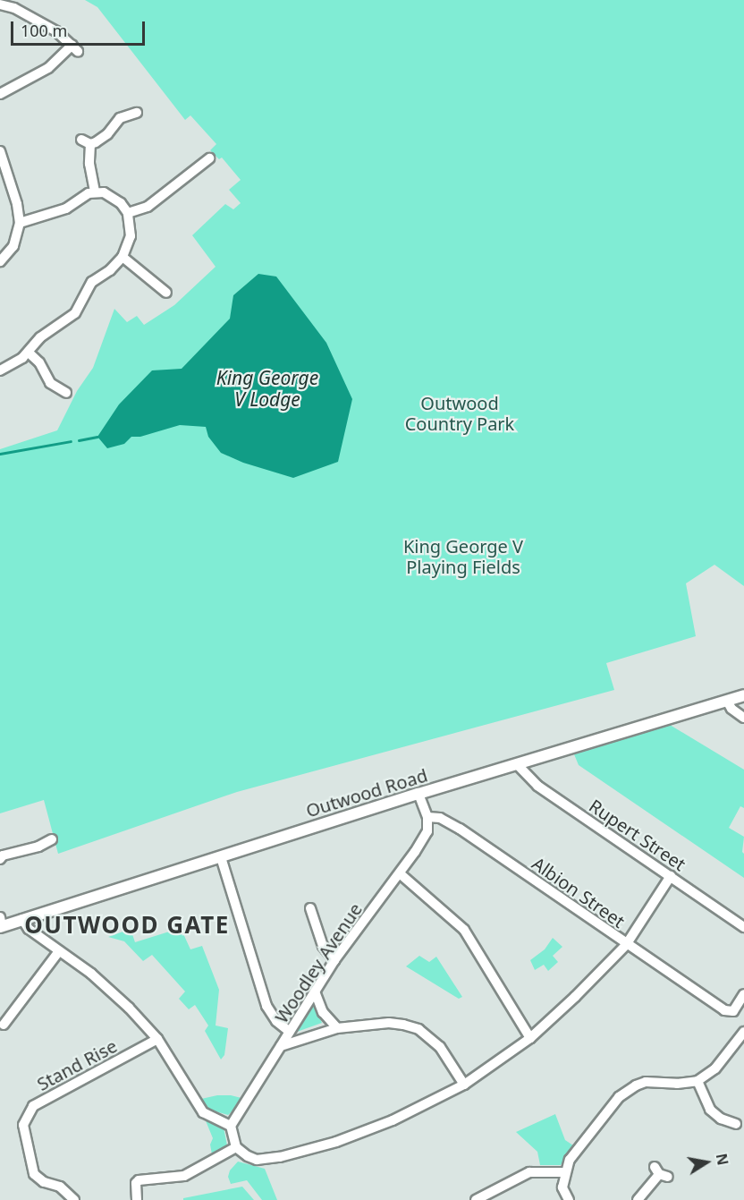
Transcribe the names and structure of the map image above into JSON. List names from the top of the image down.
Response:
{
  "streets": {
    "street": [
      "Outwood Road",
      "Rupert Street",
      "Albion Street",
      "Woodley Avenue",
      "Stand Rise"
    ]
  },
  "crossings": [
    ["Outwood Road", "Rupert Street"],
    ["Albion Street", "Woodley Avenue"]
  ],
  "districts": ["OUTWOOD GATE"],
  "water": ["King George V Lodge"],
  "parks": ["Outwood Country Park", "King George V Playing Fields"],
  "scale_bar": "100 m",
  "north": "right"
}
